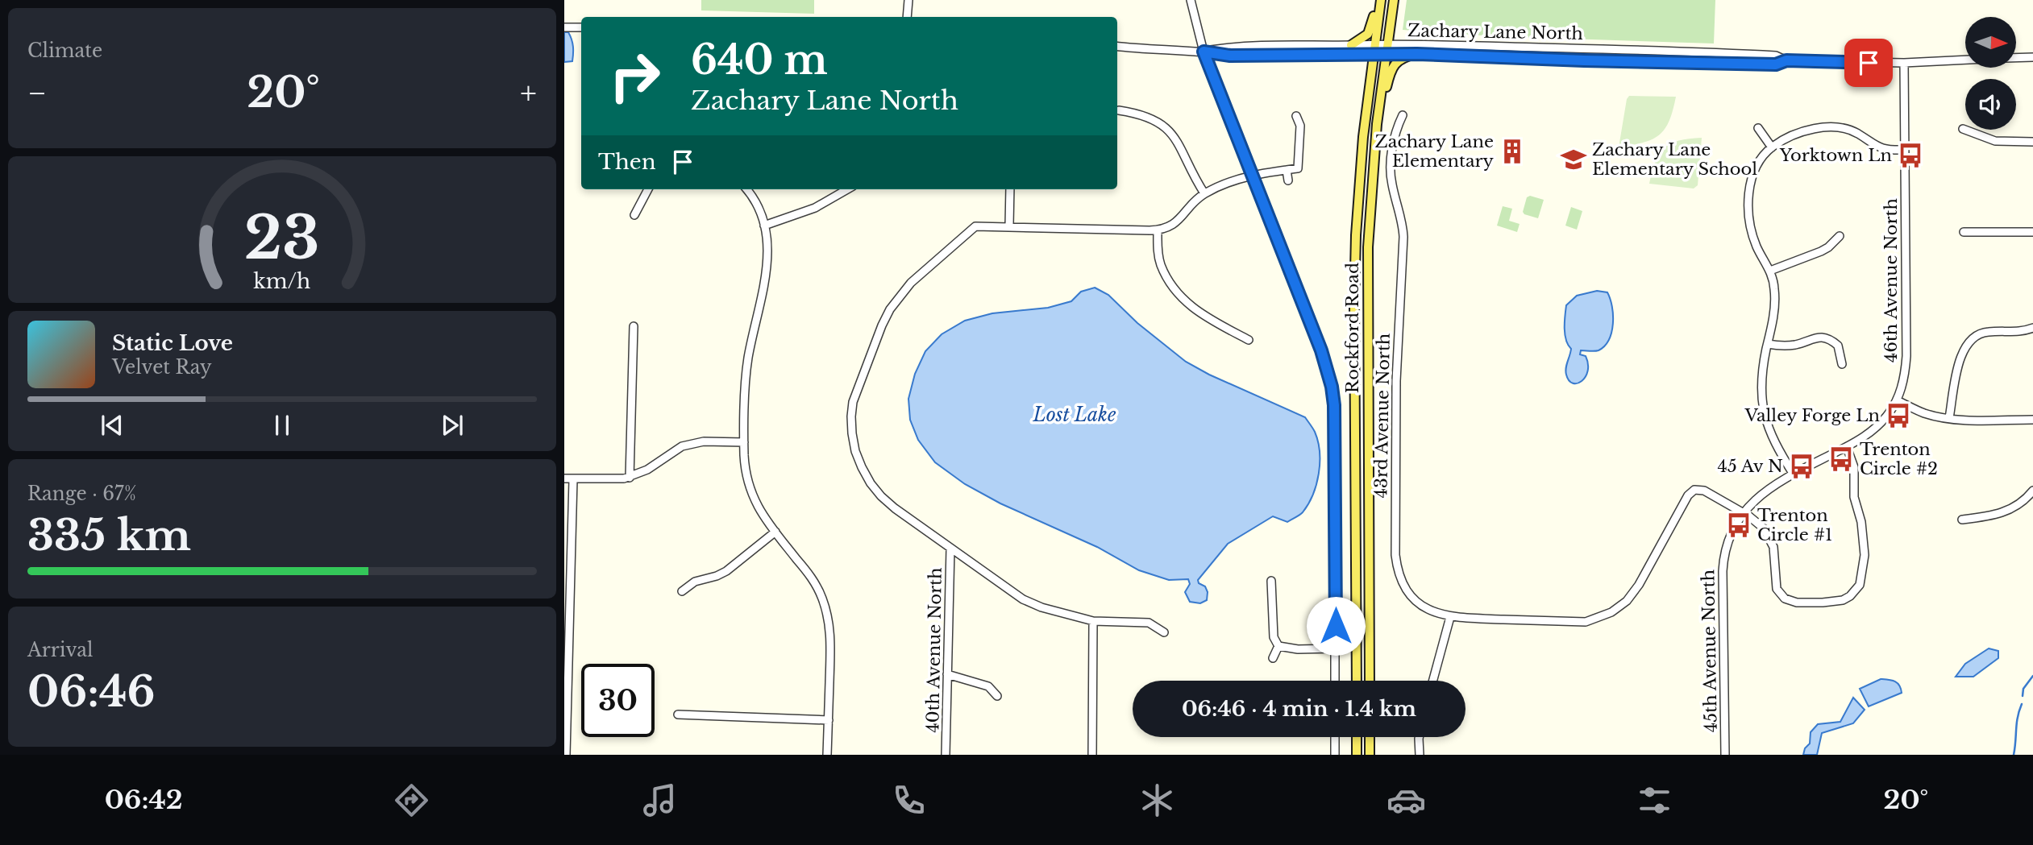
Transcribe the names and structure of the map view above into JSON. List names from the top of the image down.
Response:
{
  "streets": {
    "main road": ["Rockford Road"],
    "street": [
      "Zachary Lane North",
      "46th Avenue North",
      "43rd Avenue North",
      "40th Avenue North",
      "45th Avenue North"
    ]
  },
  "crossings": [
    ["Zachary Lane North", "46th Avenue North"],
    ["Zachary Lane North", "Rockford Road"],
    ["46th Avenue North", "45th Avenue North"],
    ["43rd Avenue North", "45th Avenue North"]
  ],
  "water": ["Lost Lake"],
  "places": {
    "building": ["Zachary Lane Elementary"],
    "bus stop": [
      "Yorktown Ln",
      "Valley Forge Ln",
      "Trenton Circle #2",
      "45 Av N",
      "Trenton Circle #1"
    ],
    "school or university": ["Zachary Lane Elementary School"]
  },
  "north": "right",
  "page": {
    "tile": [
      "Climate",
      ["Range · 67%", "335 km"],
      ["Arrival", "06:46"]
    ],
    "turn": ["640 m", "Zachary Lane North"],
    "heat": ["−", "20°", "+"],
    "then": "Then",
    "song": ["Static Love", "Velvet Ray"],
    "limit": "30",
    "trip": "06:46 · 4 min · 1.4 km",
    "tabs": ["06:42", "20°"],
    "gauge": ["23", "km/h"]
  }
}
